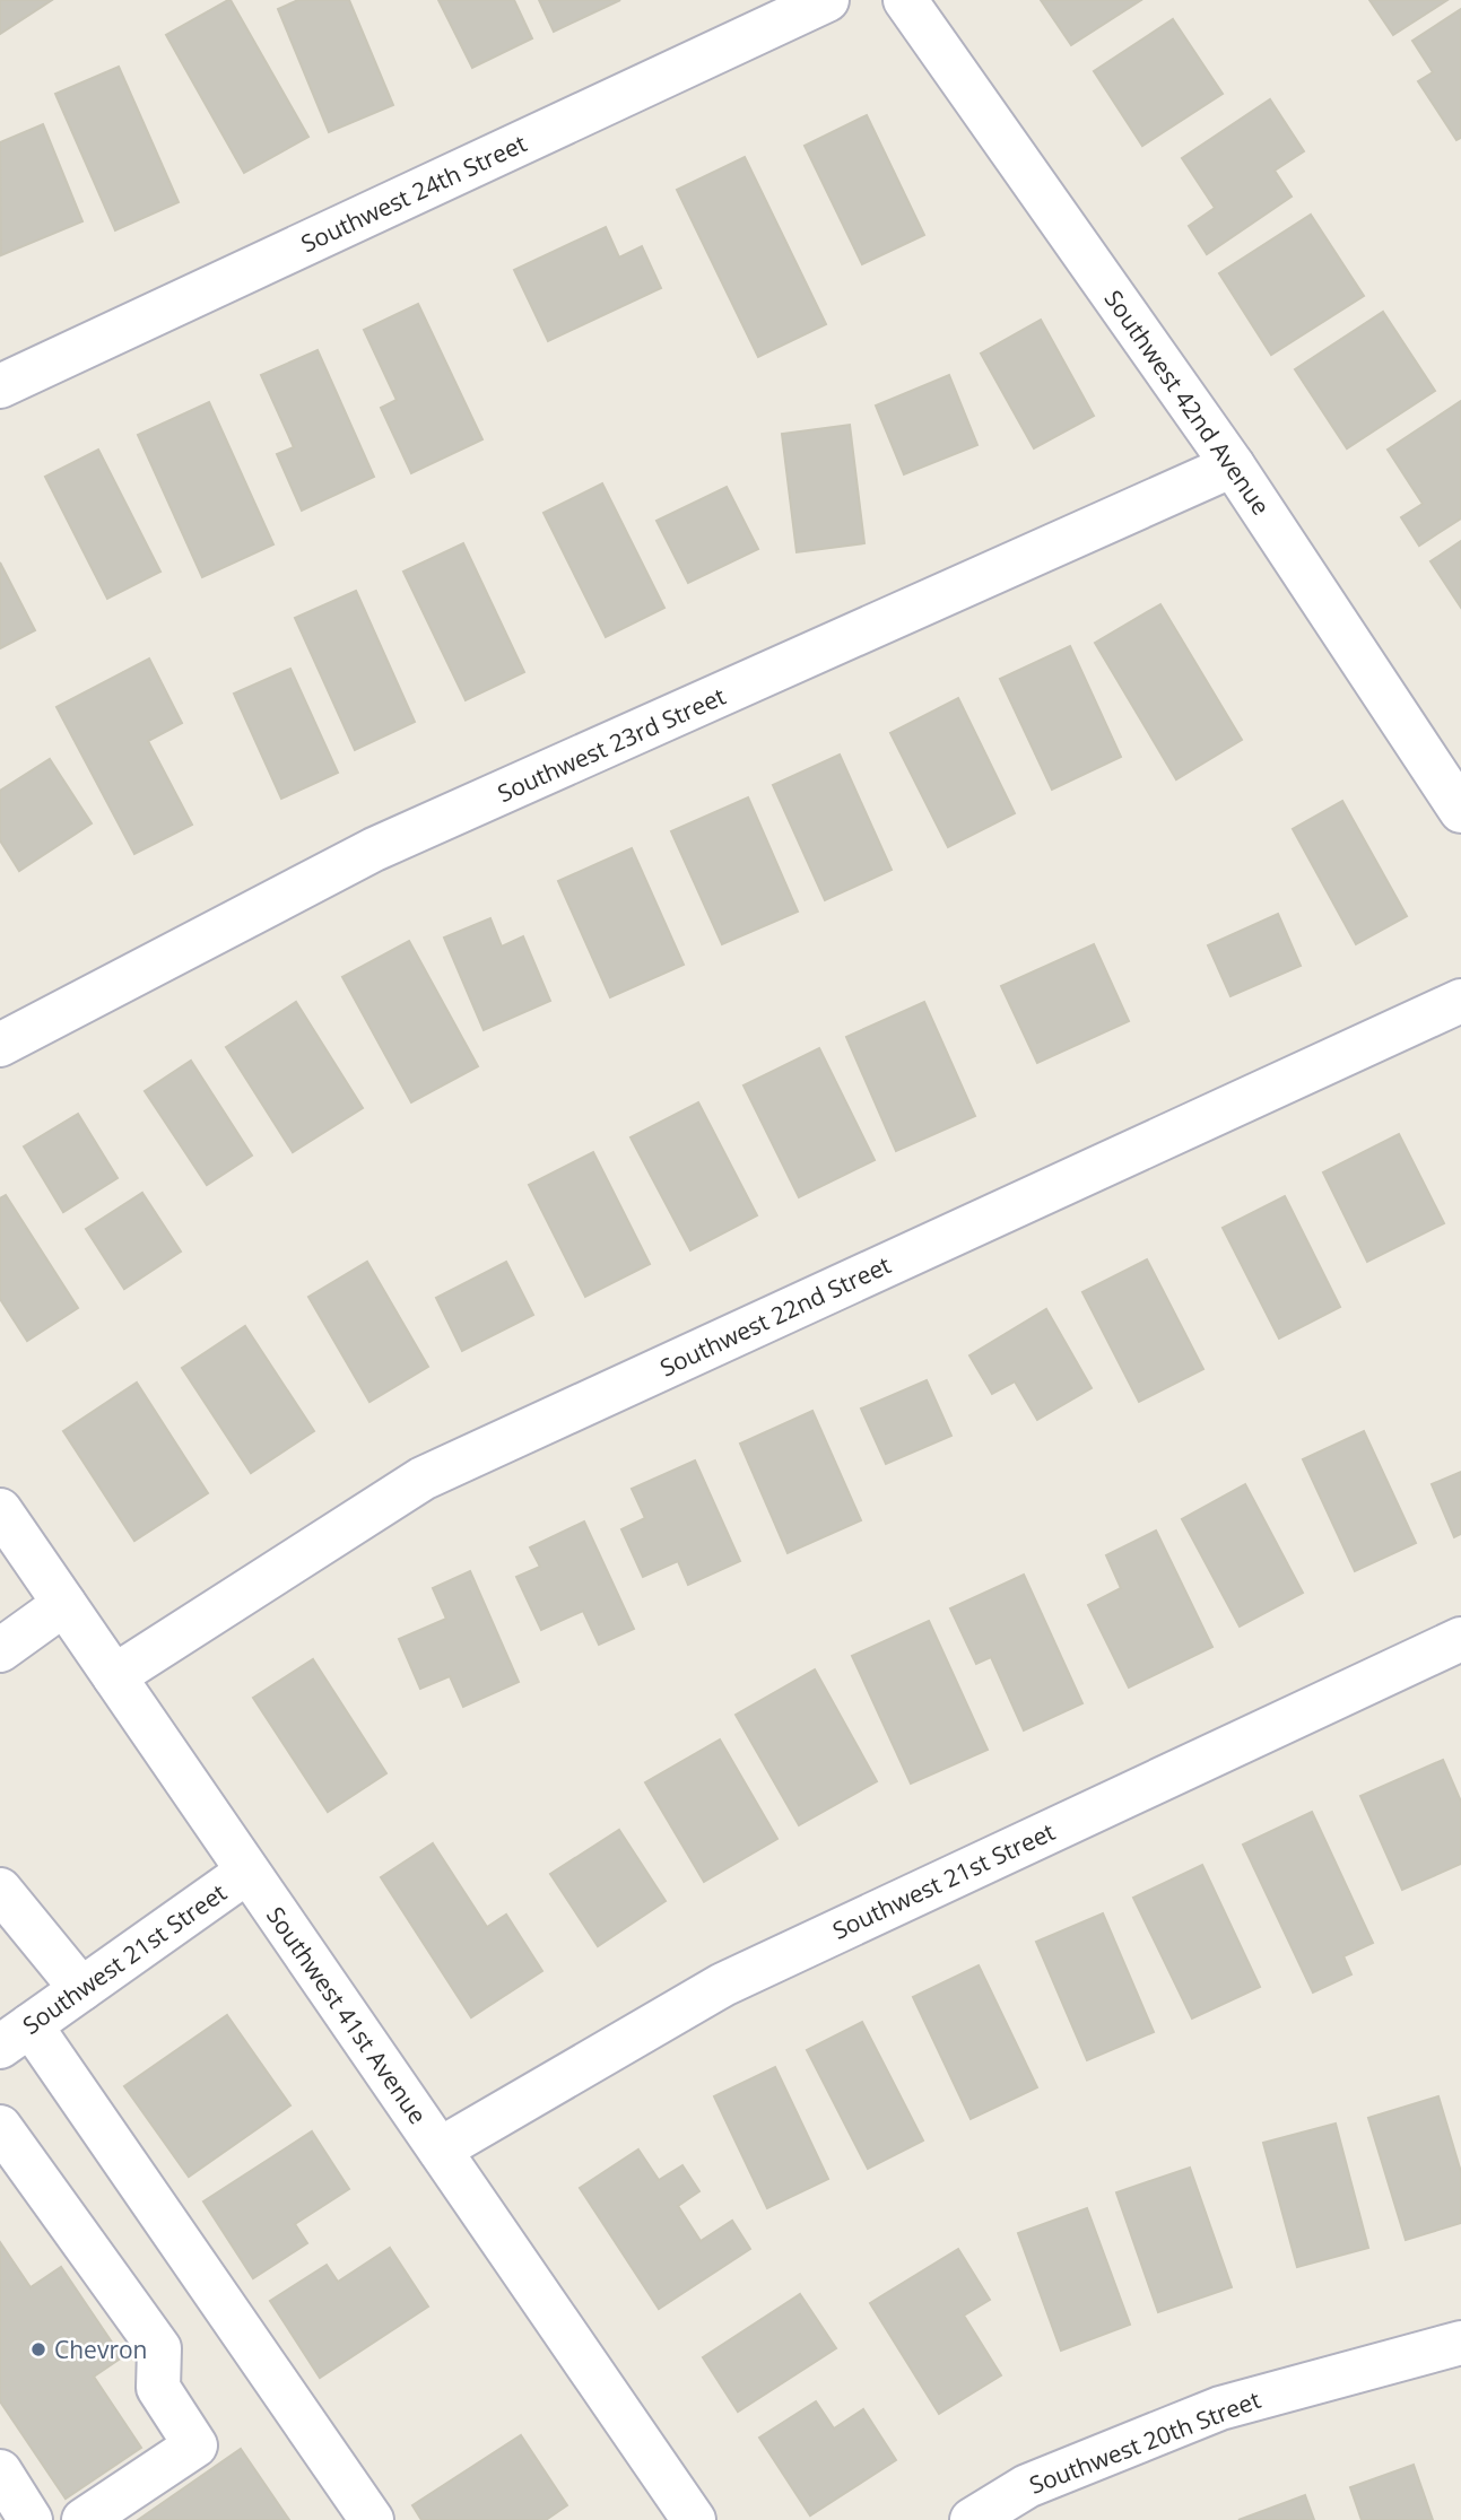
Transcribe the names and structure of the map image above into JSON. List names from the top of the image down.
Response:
{
  "streets": {
    "street": [
      "Southwest 24th Street",
      "Southwest 42nd Avenue",
      "Southwest 23rd Street",
      "Southwest 22nd Street",
      "Southwest 21st Street",
      "Southwest 41st Avenue",
      "Southwest 20th Street"
    ]
  },
  "crossings": [
    ["Southwest 42nd Avenue", "Southwest 23rd Street"],
    ["Southwest 22nd Street", "Southwest 41st Avenue"],
    ["Southwest 21st Street", "Southwest 41st Avenue"]
  ],
  "places": ["Chevron"]
}
